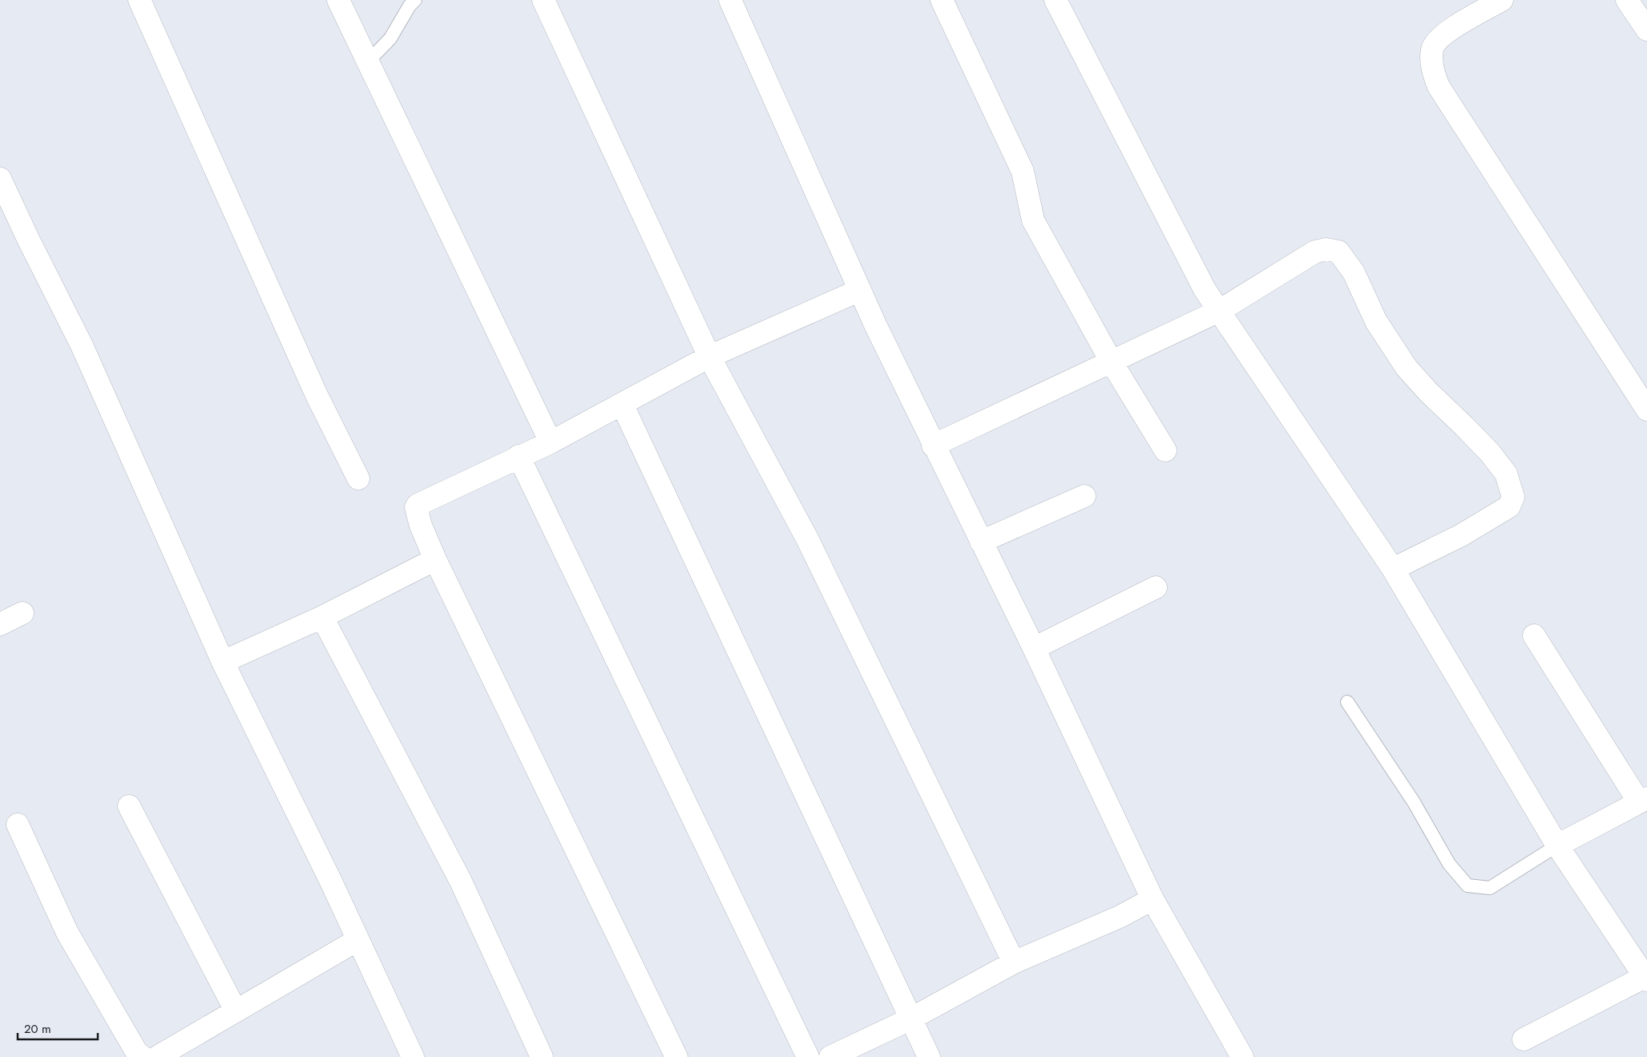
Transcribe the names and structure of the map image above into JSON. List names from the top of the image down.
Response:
{
  "scale_bar": "20 m"
}
